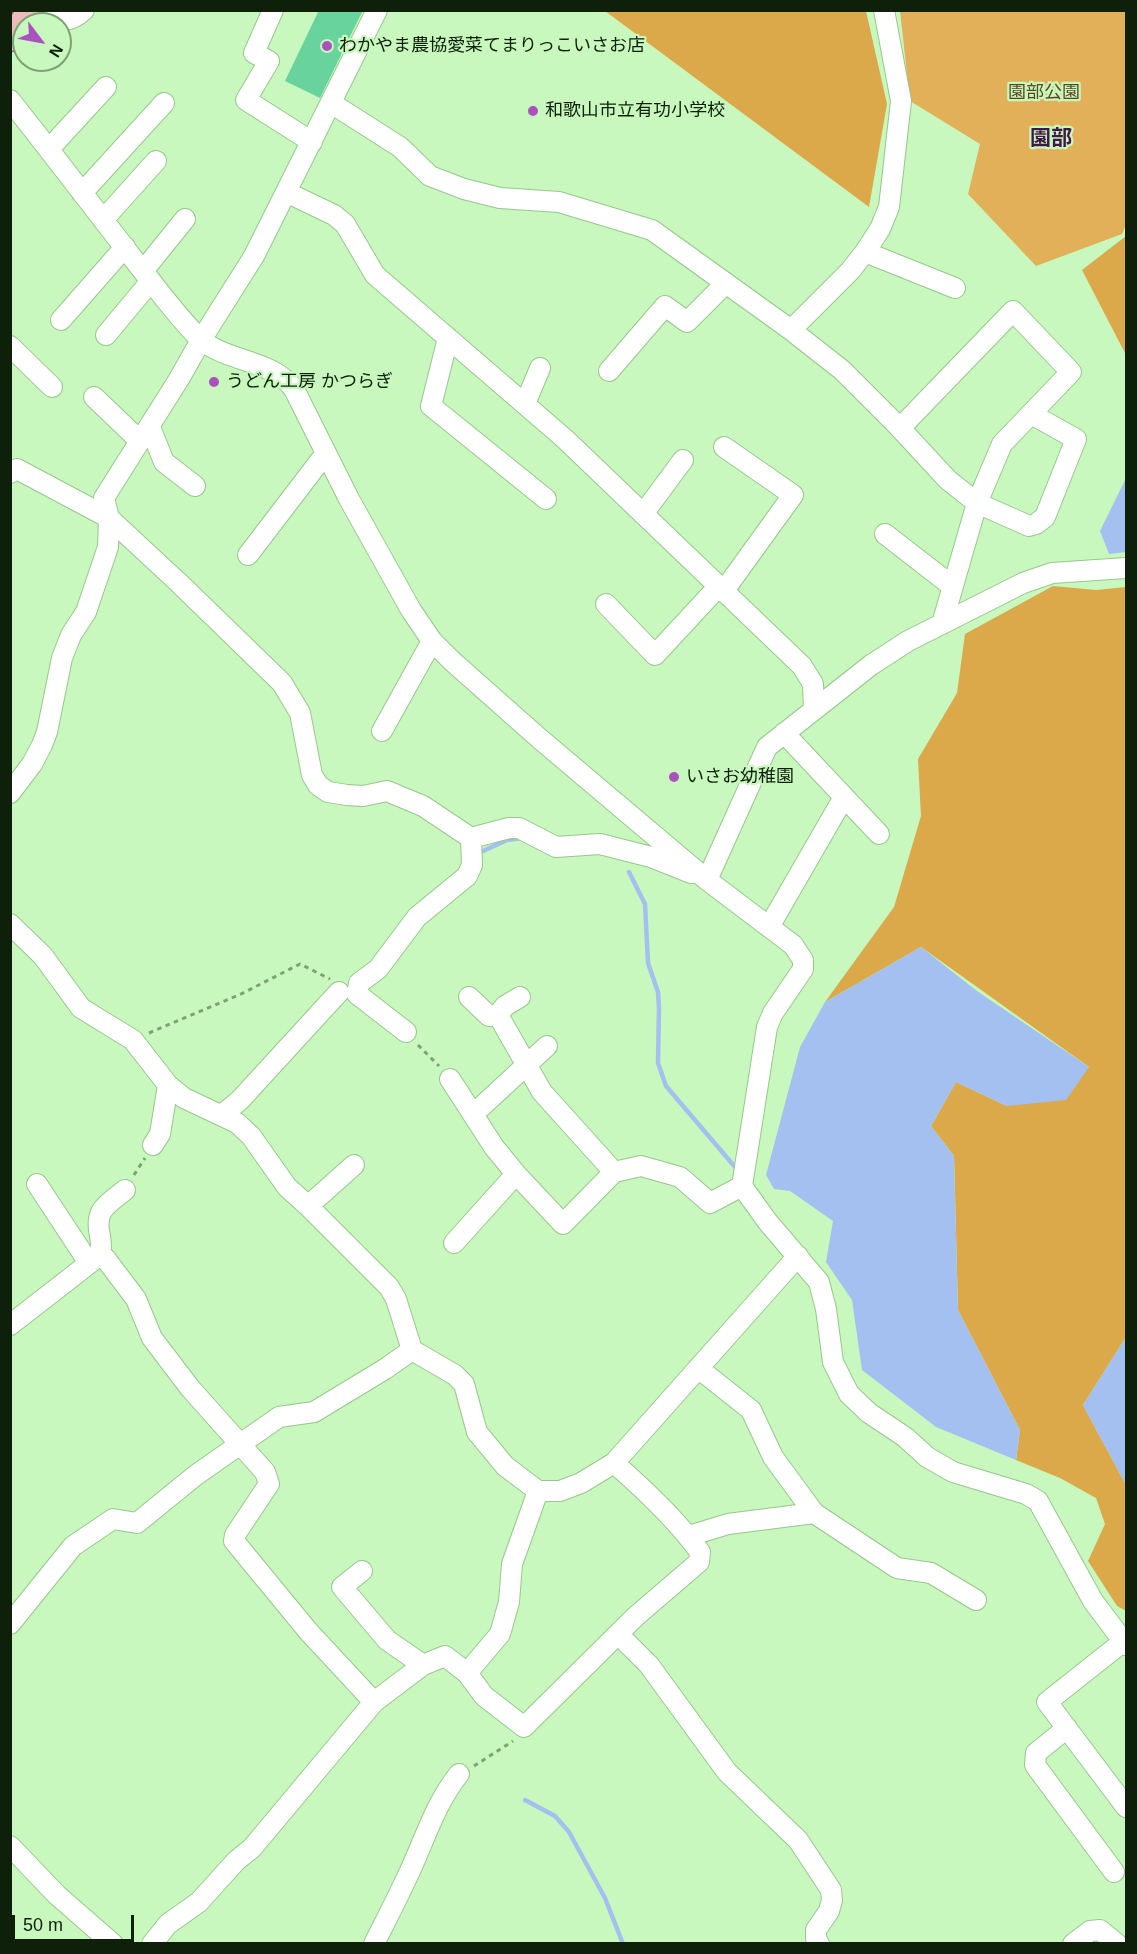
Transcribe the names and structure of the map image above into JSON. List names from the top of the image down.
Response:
{
  "districts": ["園部"],
  "parks": ["園部公園"],
  "places": [
    "わかやま農協愛菜てまりっこいさお店",
    "和歌山市立有功小学校",
    "うどん工房 かつらぎ",
    "いさお幼稚園"
  ],
  "scale_bar": "50 m",
  "north": "bottom right"
}
